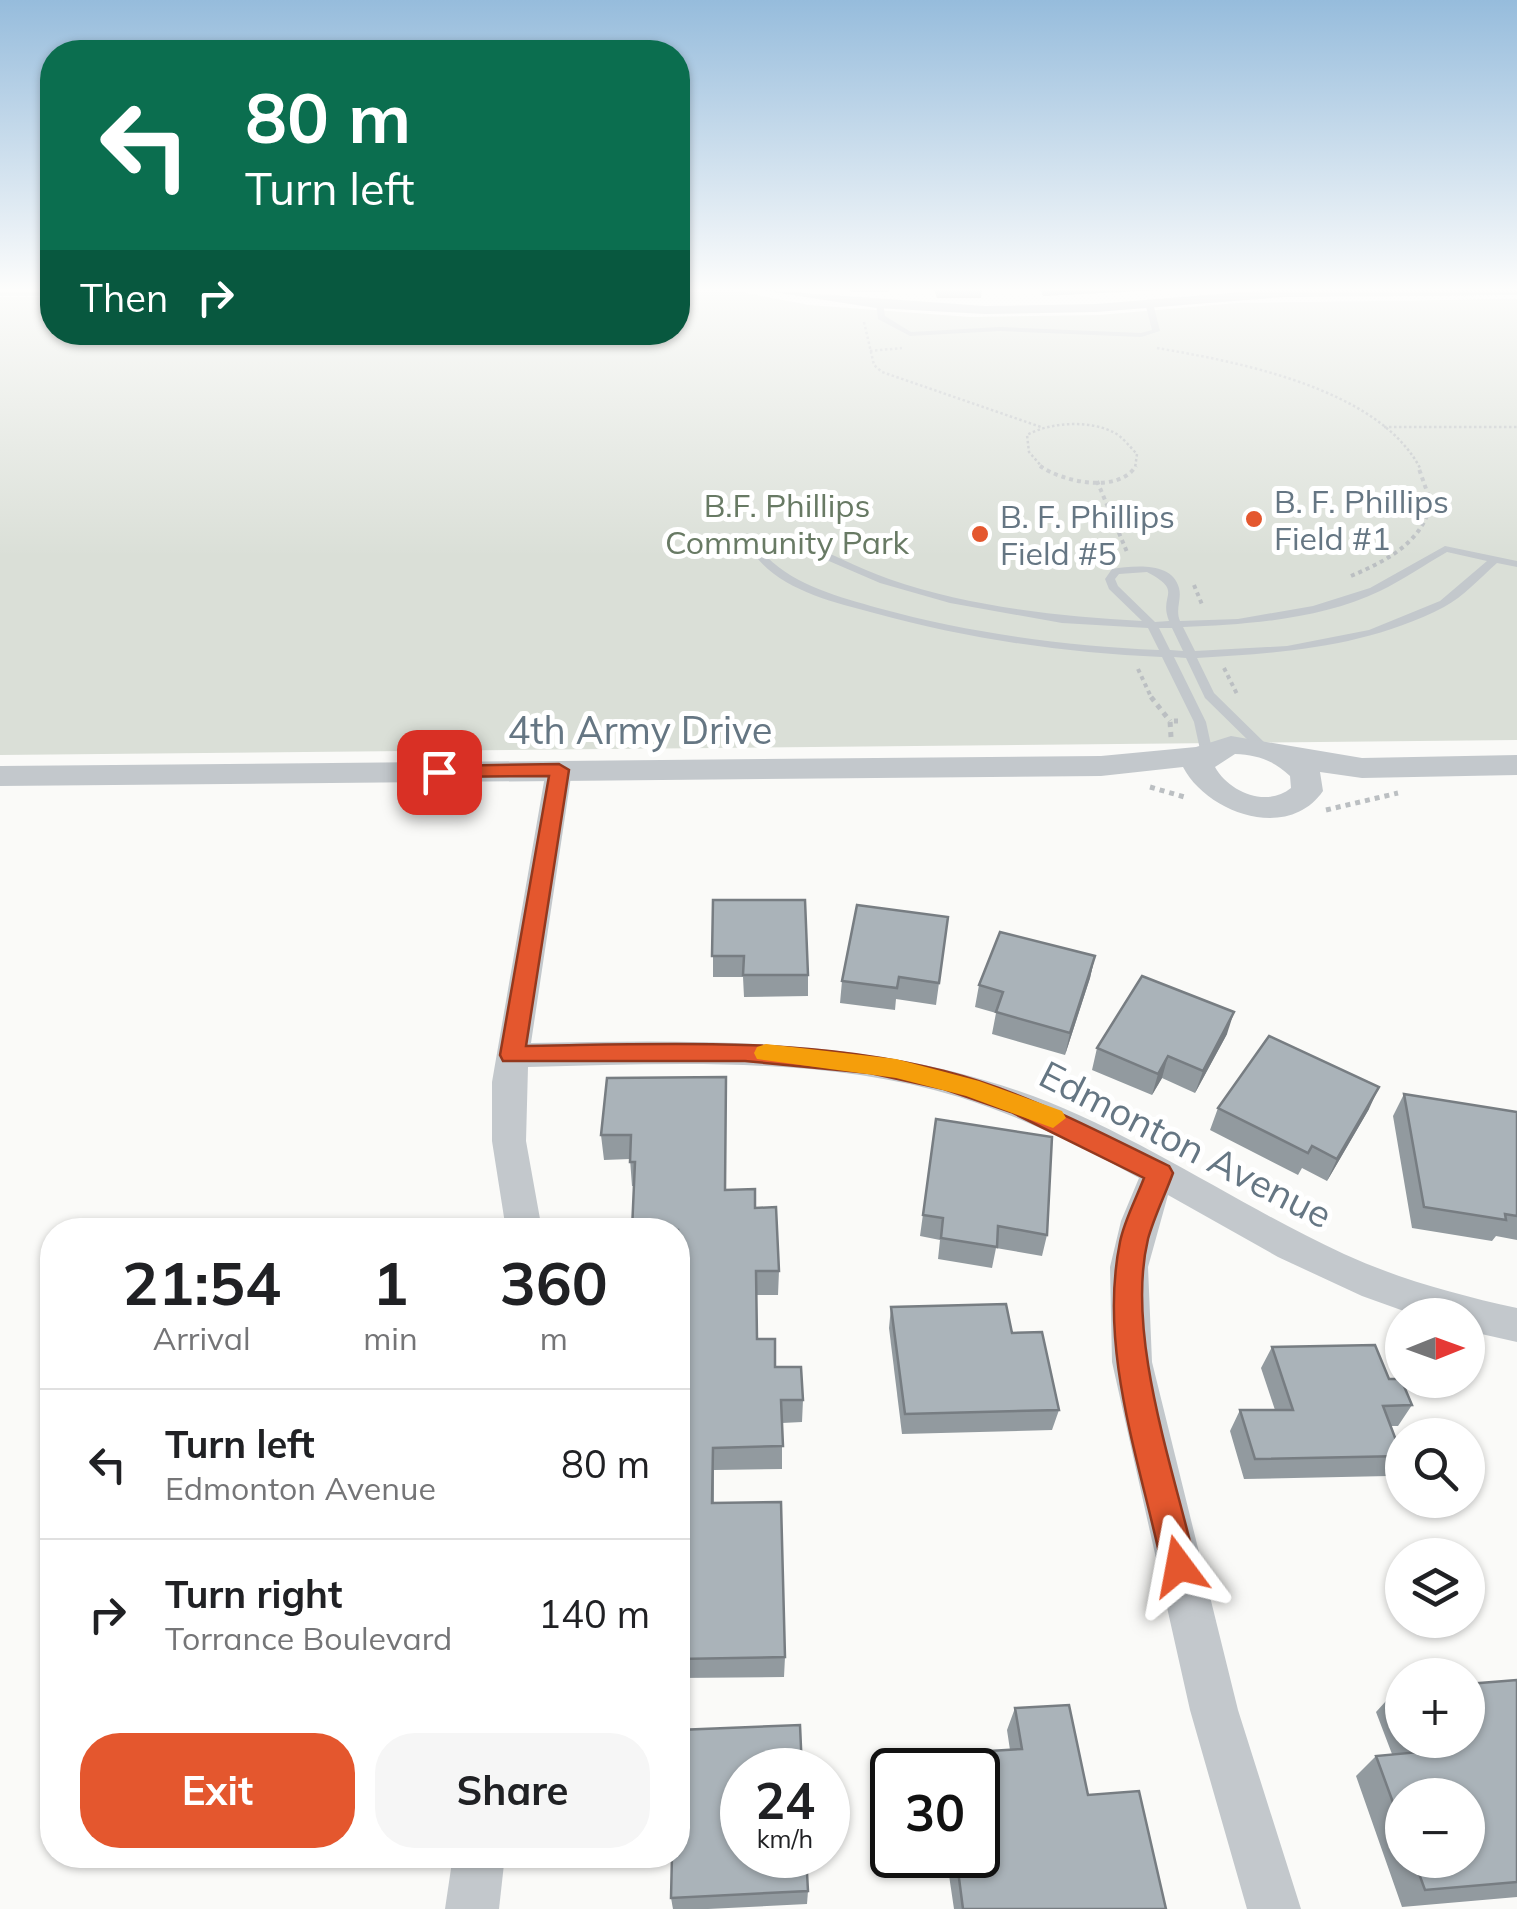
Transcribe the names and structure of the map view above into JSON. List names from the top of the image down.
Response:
{
  "streets": {
    "street": ["4th Army Drive", "Edmonton Avenue"]
  },
  "parks": ["B.F. Phillips Community Park"],
  "places": ["B. F. Phillips Field #1", "B. F. Phillips Field #5"],
  "north": "right",
  "page": {
    "turn": ["80 m", "Turn left"],
    "then": "Then",
    "eta": [
      "21:54",
      "Arrival",
      "1",
      "min",
      "360",
      "m"
    ],
    "map_buttons": ["+", "−"],
    "list": [
      {
        "name": "Turn left",
        "note": "Edmonton Avenue",
        "value": "80 m"
      },
      {
        "name": "Turn right",
        "note": "Torrance Boulevard",
        "value": "140 m"
      }
    ],
    "buttons": ["Exit", "Share"],
    "speed": "24 km/h",
    "limit": "30"
  }
}
